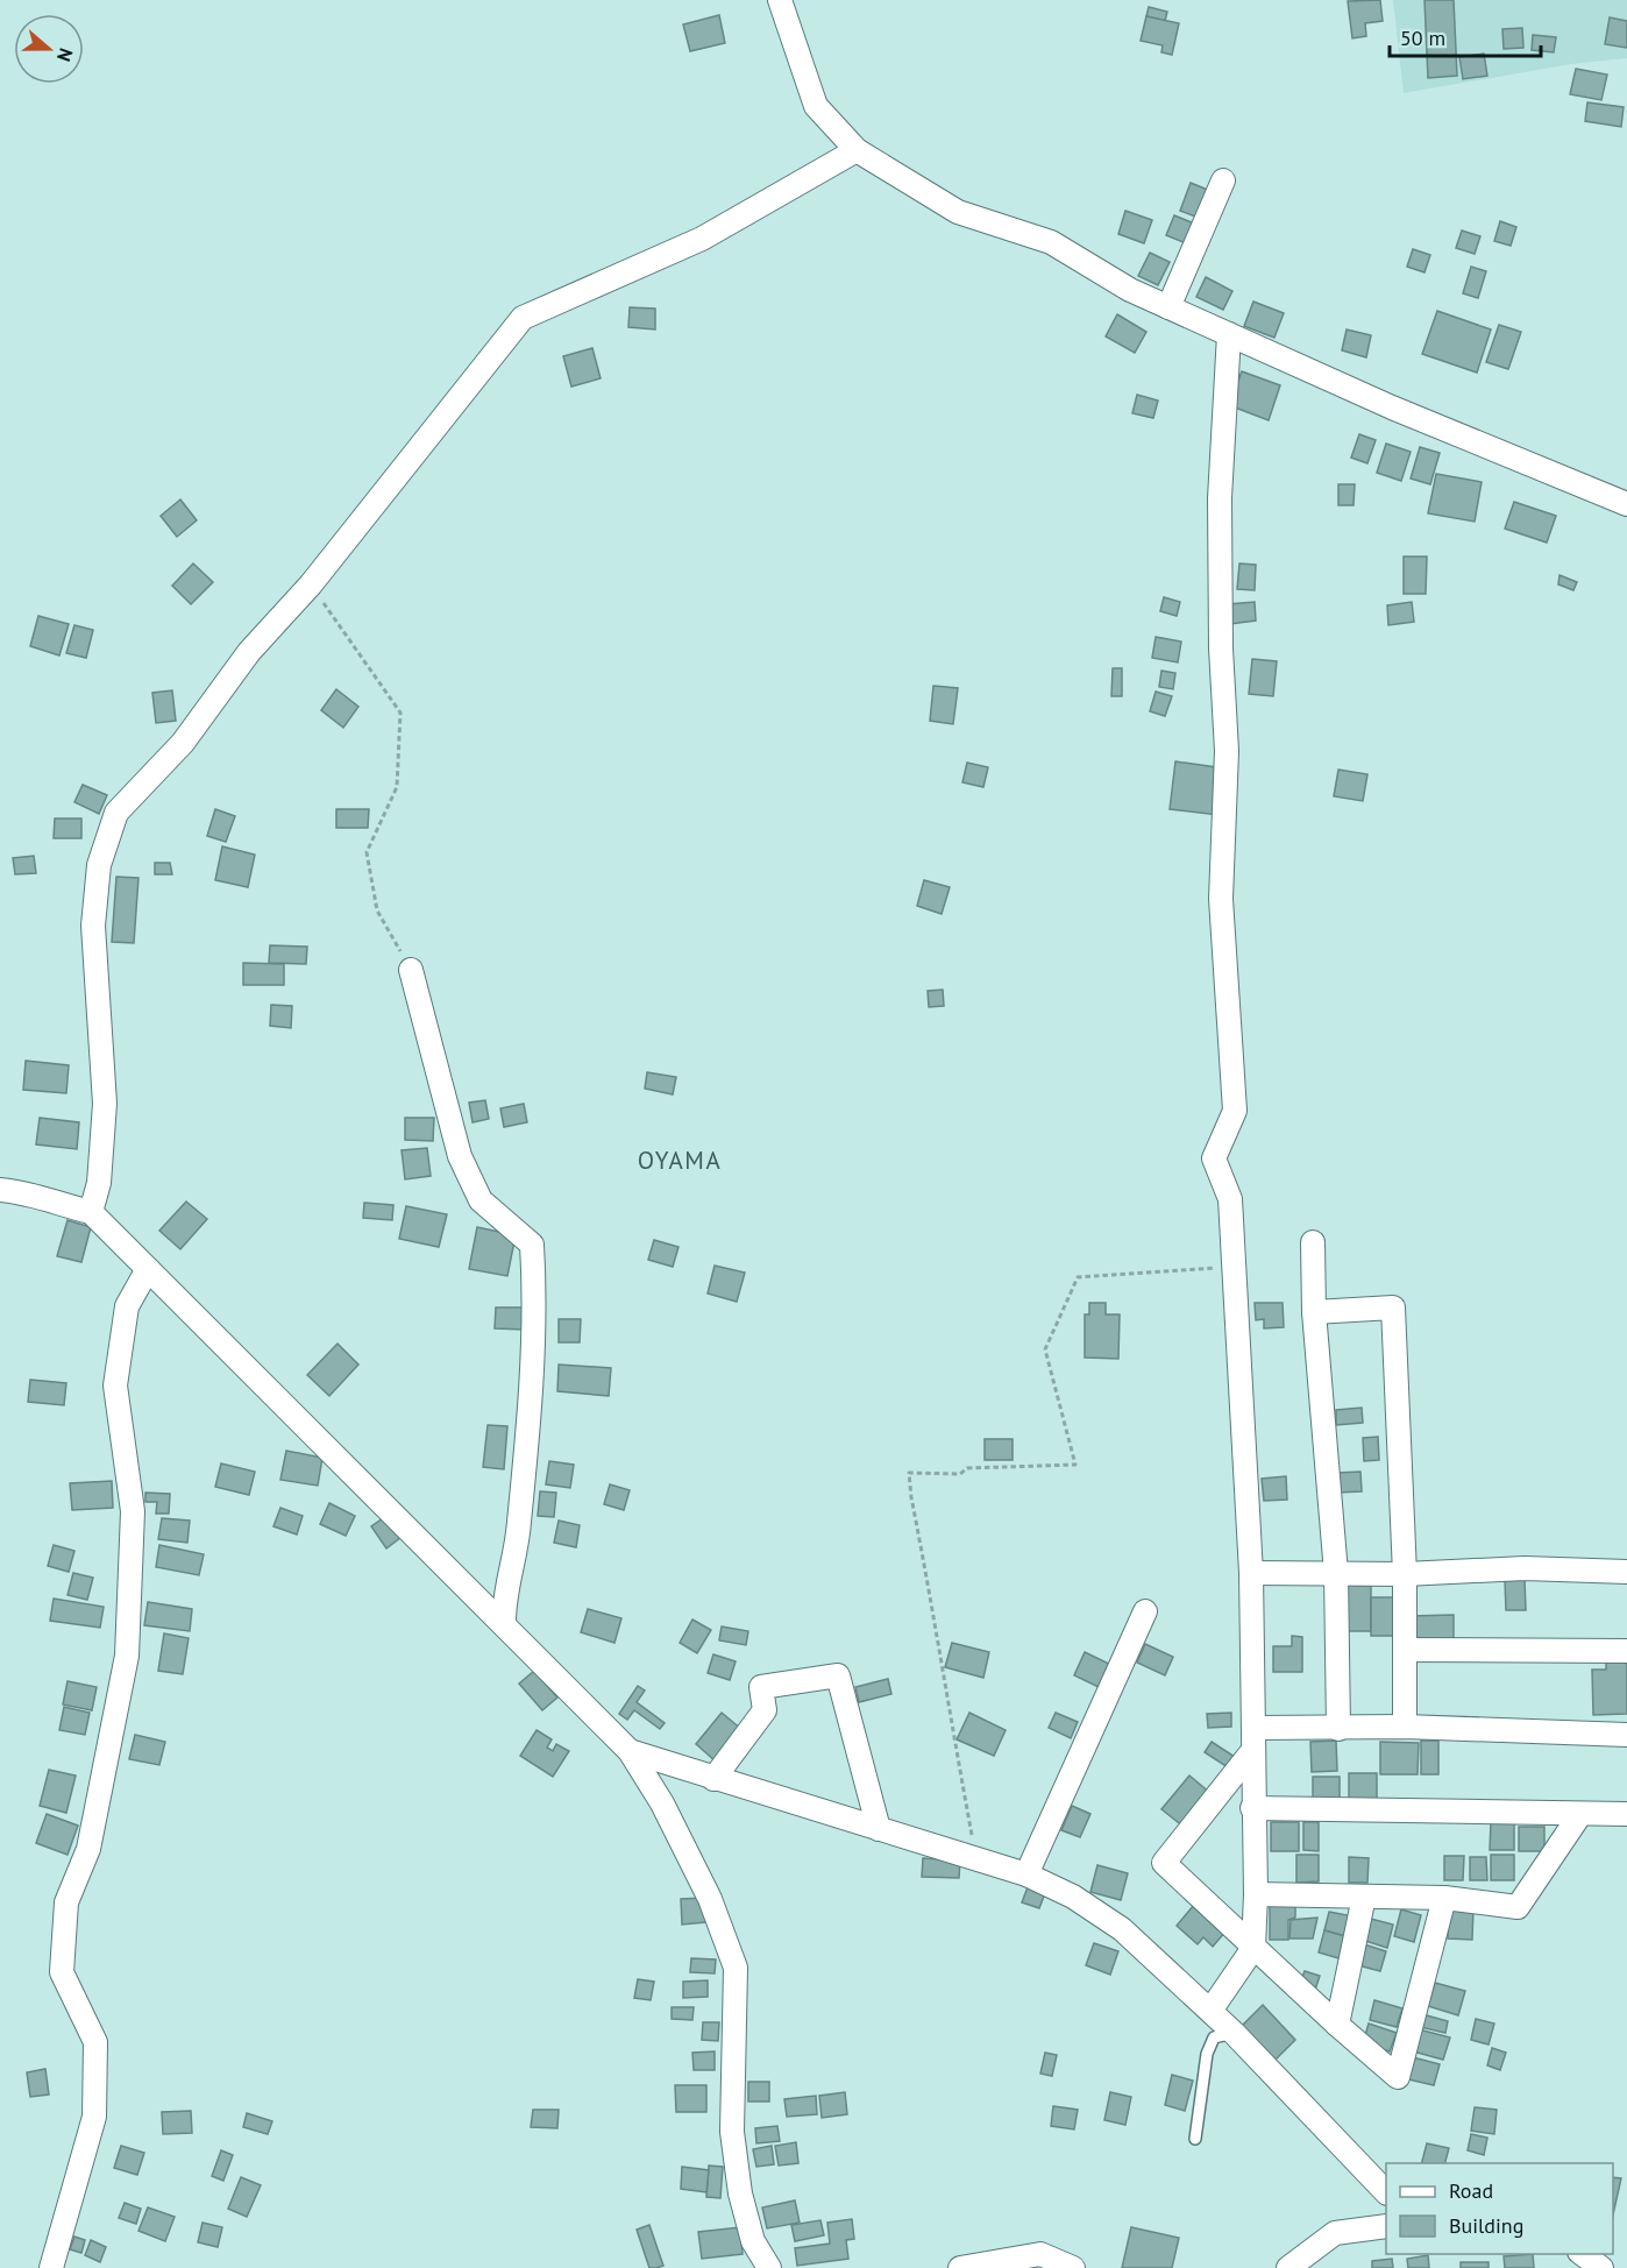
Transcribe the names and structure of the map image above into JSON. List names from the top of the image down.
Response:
{
  "districts": ["OYAMA"],
  "legend": ["Road", "Building"],
  "scale_bar": "50 m",
  "north": "right"
}
